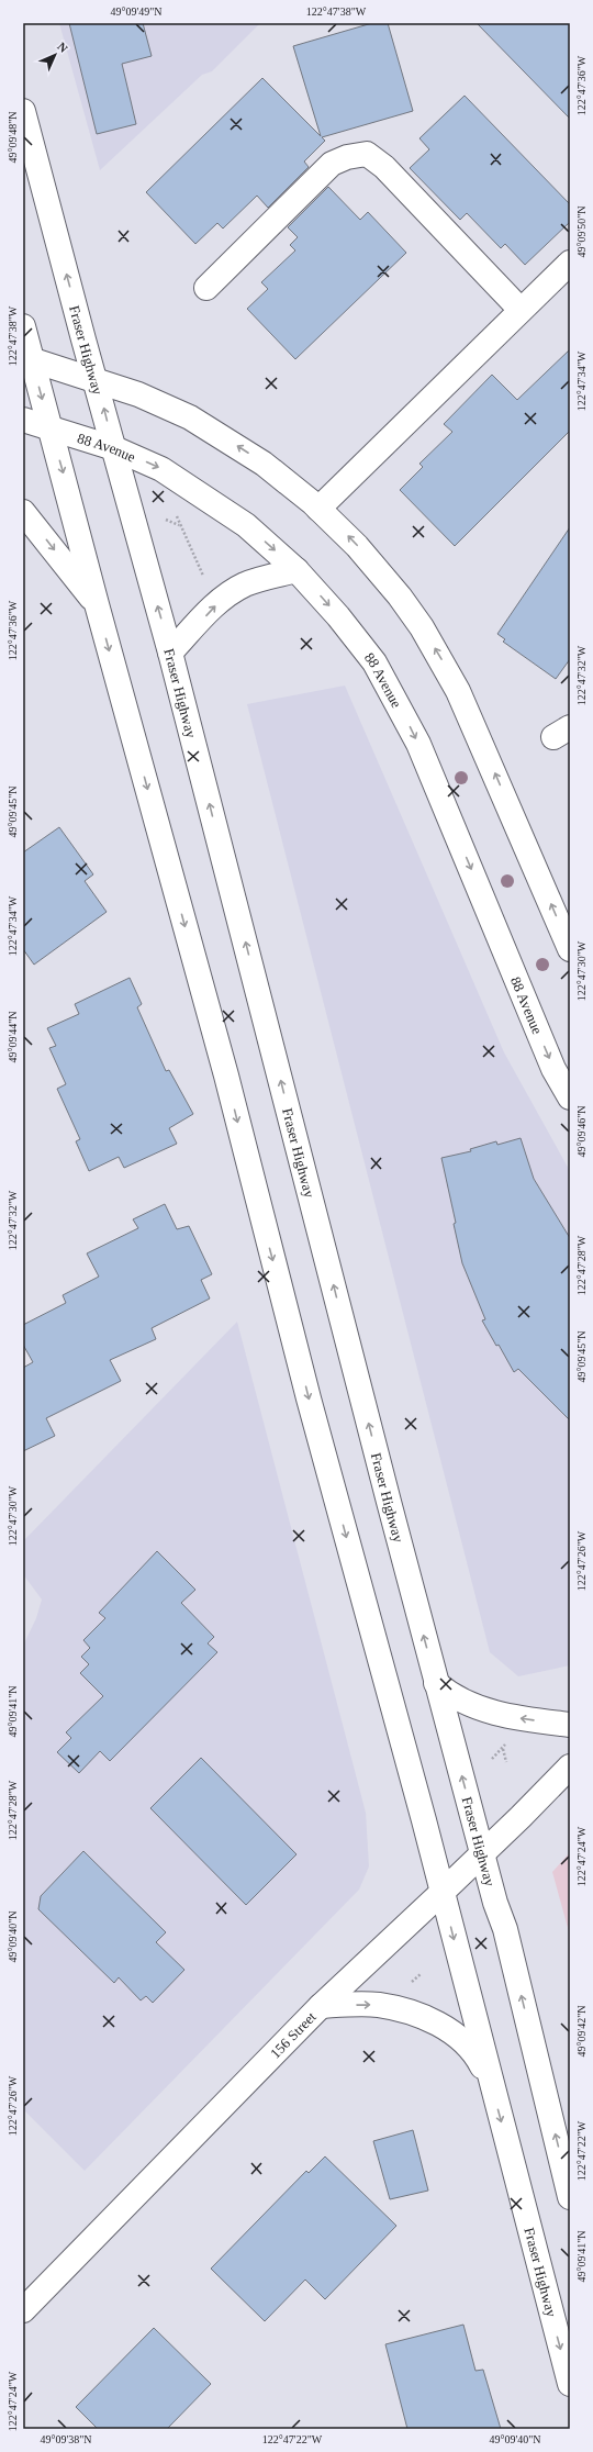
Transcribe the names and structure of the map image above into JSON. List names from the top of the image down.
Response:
{
  "streets": {
    "main road": ["Fraser Highway", "88 Avenue", "156 Street"]
  },
  "crossings": [
    ["Fraser Highway", "88 Avenue"],
    ["Fraser Highway", "156 Street"]
  ],
  "north": "top right",
  "coordinates": [
    "49°09'49\"N",
    "122°47'38\"W",
    "122°47'36\"W",
    "49°09'48\"N",
    "49°09'50\"N",
    "122°47'34\"W",
    "122°47'32\"W",
    "49°09'45\"N",
    "122°47'30\"W",
    "49°09'44\"N",
    "49°09'46\"N",
    "122°47'28\"W",
    "122°47'26\"W",
    "49°09'41\"N",
    "122°47'24\"W",
    "49°09'40\"N",
    "49°09'42\"N",
    "122°47'22\"W",
    "49°09'38\"N"
  ]
}
